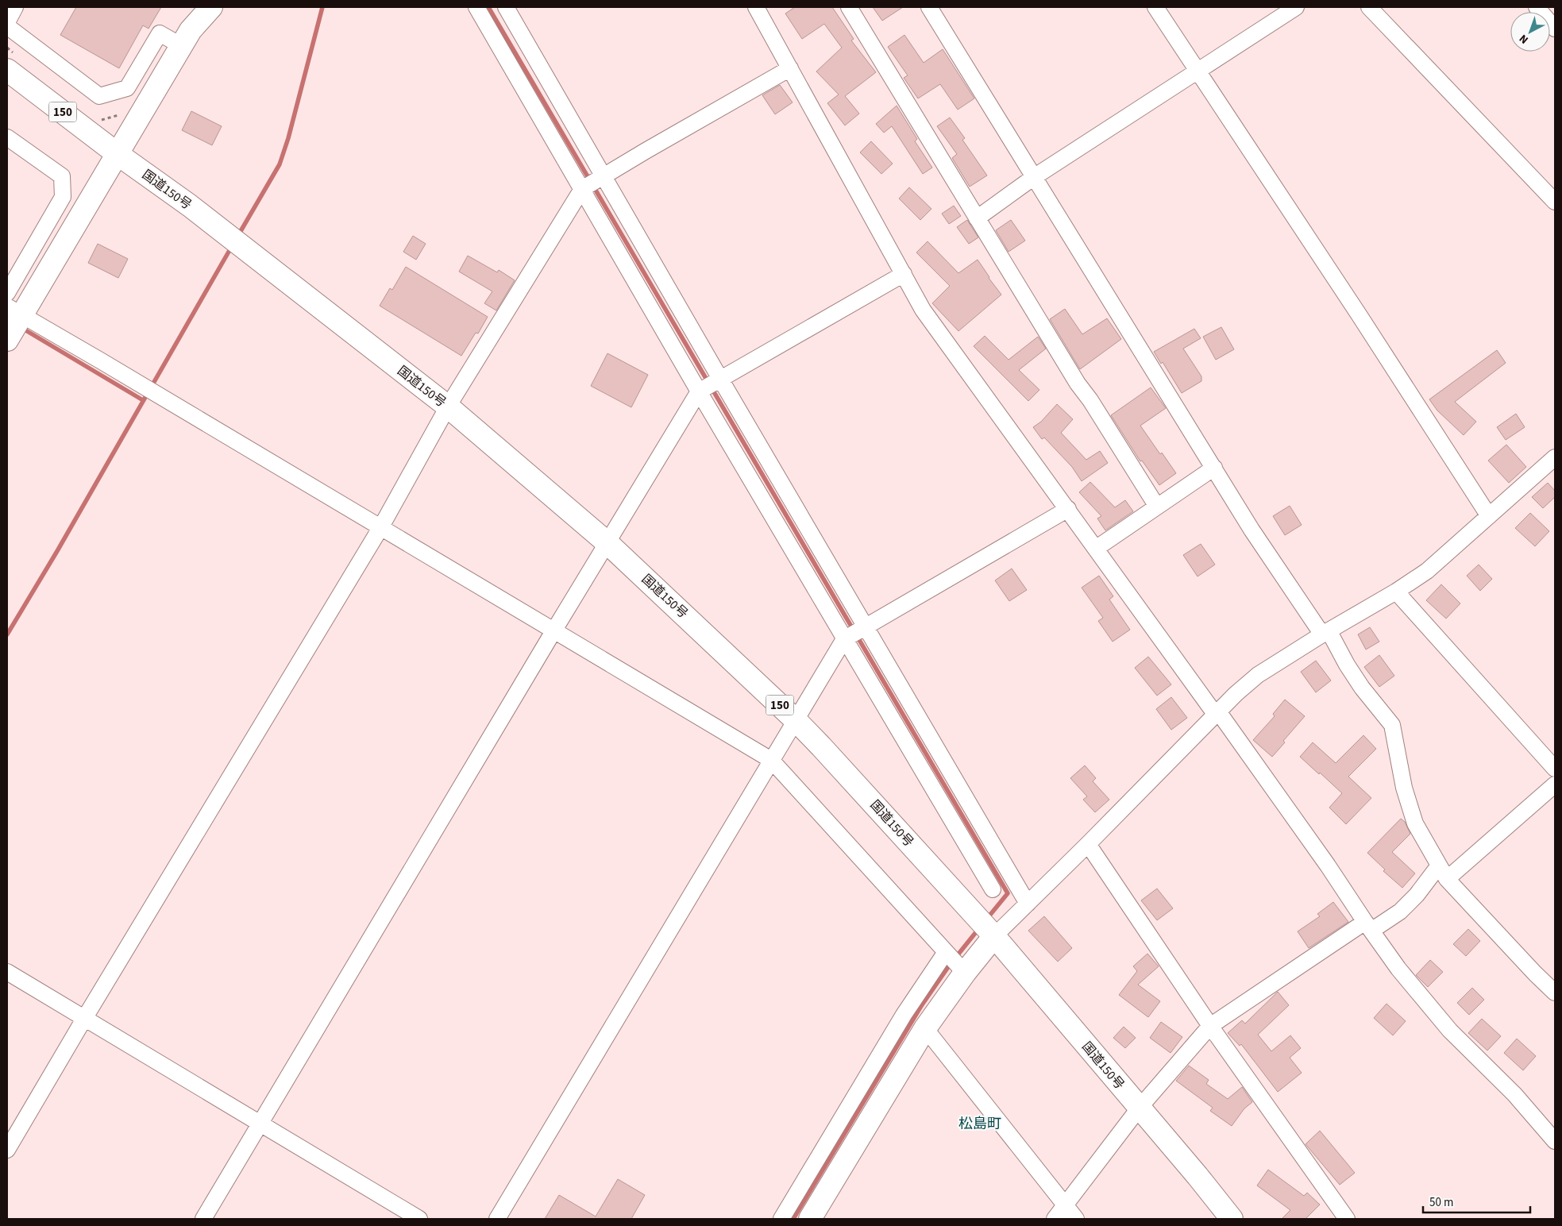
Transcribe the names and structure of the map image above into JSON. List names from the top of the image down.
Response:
{
  "streets": {
    "main road": ["150", "国道150号"]
  },
  "districts": ["松島町"],
  "scale_bar": "50 m",
  "north": "bottom left"
}
